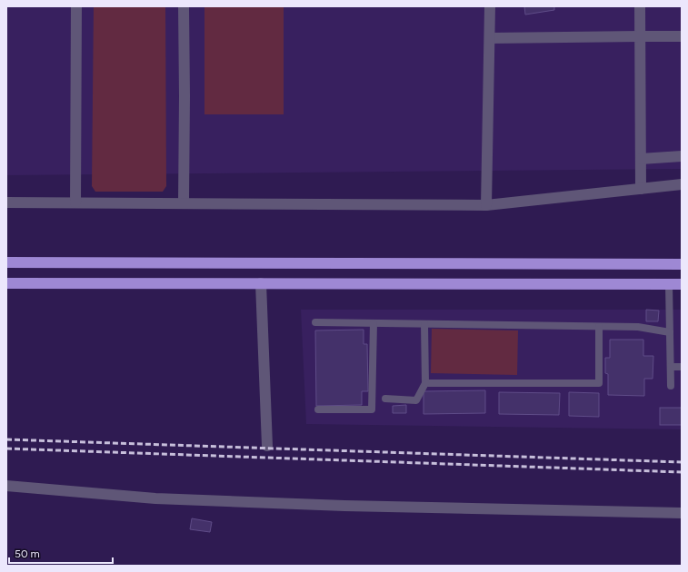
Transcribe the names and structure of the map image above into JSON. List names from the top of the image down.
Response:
{
  "scale_bar": "50 m"
}
